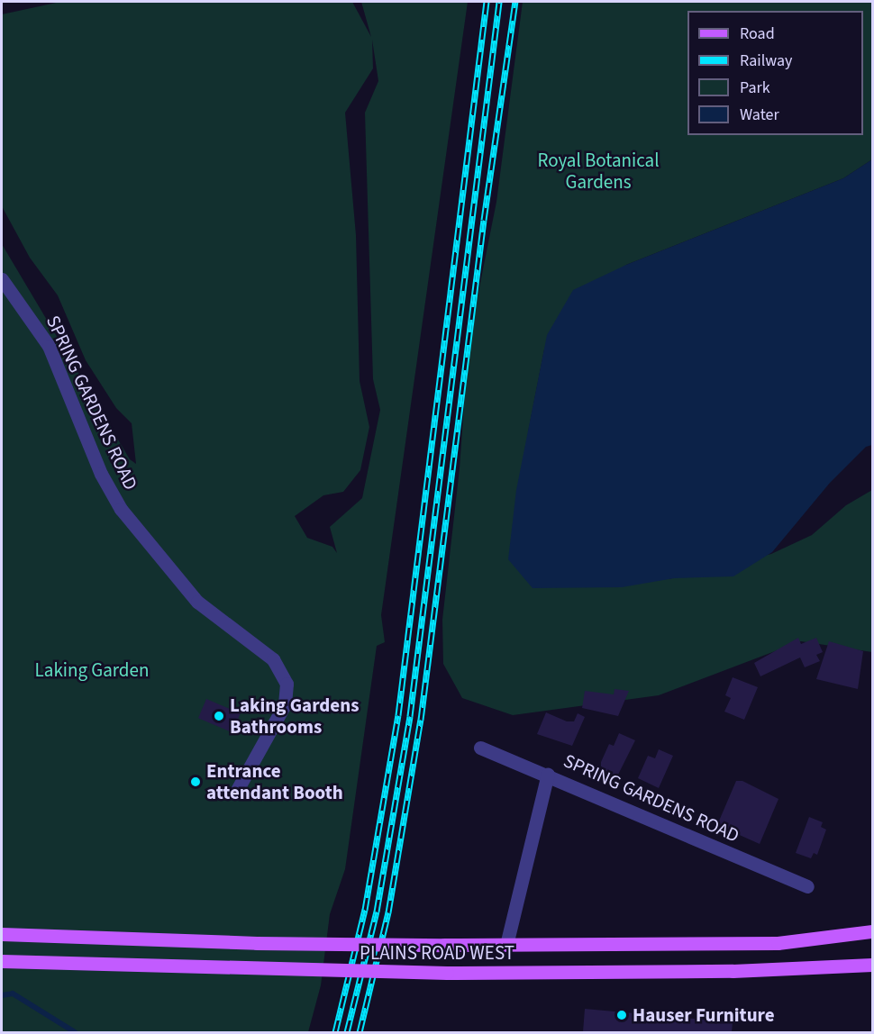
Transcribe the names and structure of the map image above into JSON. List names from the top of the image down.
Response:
{
  "streets": {
    "main road": ["PLAINS ROAD WEST"],
    "street": ["SPRING GARDENS ROAD"]
  },
  "crossings": [
    ["SPRING GARDENS ROAD", "PLAINS ROAD WEST"]
  ],
  "parks": ["Royal Botanical Gardens", "Laking Garden"],
  "places": ["Laking Gardens Bathrooms", "Entrance attendant Booth", "Hauser Furniture"],
  "legend": [
    "Road",
    "Railway",
    "Park",
    "Water"
  ]
}
